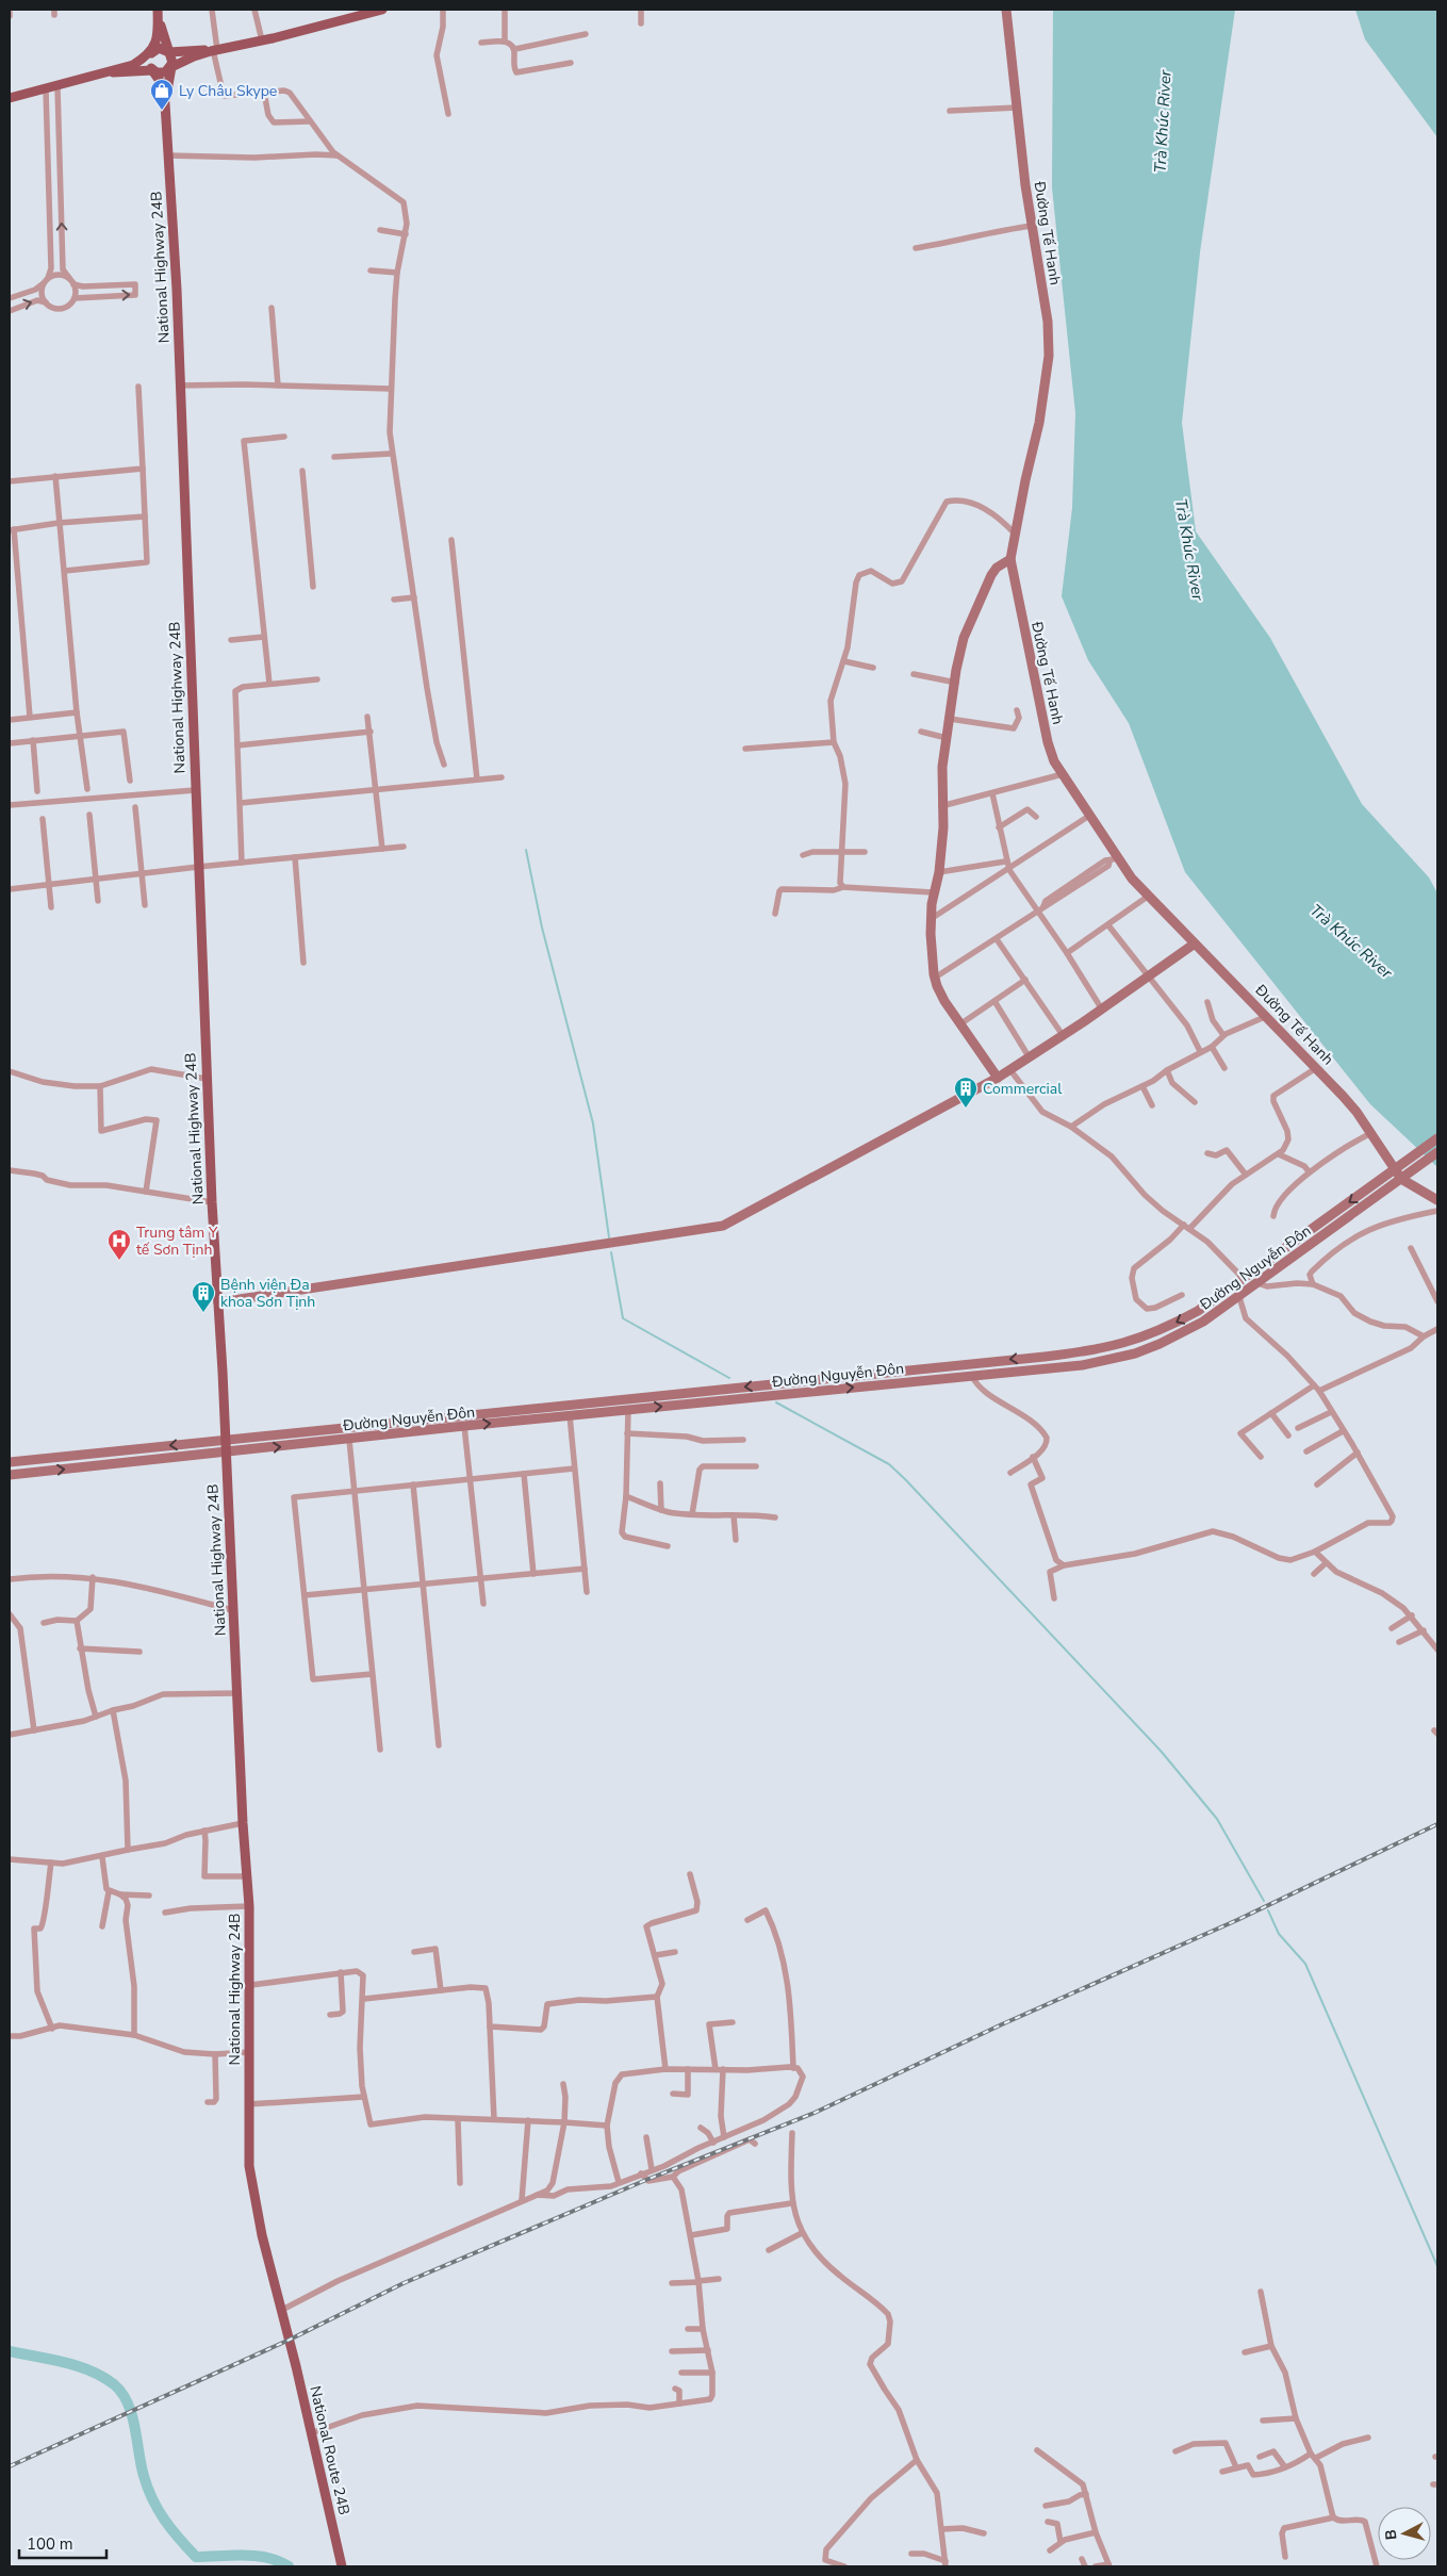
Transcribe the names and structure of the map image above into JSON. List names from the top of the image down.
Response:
{
  "streets": {
    "main road": ["National Highway 24B", "National Route 24B"],
    "street": ["Đường Tế Hanh", "Đường Nguyễn Đôn"]
  },
  "crossings": [
    ["Đường Tế Hanh", "Đường Nguyễn Đôn"],
    ["National Highway 24B", "Đường Nguyễn Đôn"],
    ["National Highway 24B", "National Route 24B"]
  ],
  "water": ["Trà Khúc River"],
  "places": {
    "shop": ["Ly Châu Skype"],
    "building": ["Commercial", "Bệnh viện Đa khoa Sơn Tịnh"],
    "hospital": ["Trung tâm Y tế Sơn Tịnh"]
  },
  "scale_bar": "100 m",
  "north": "left"
}
